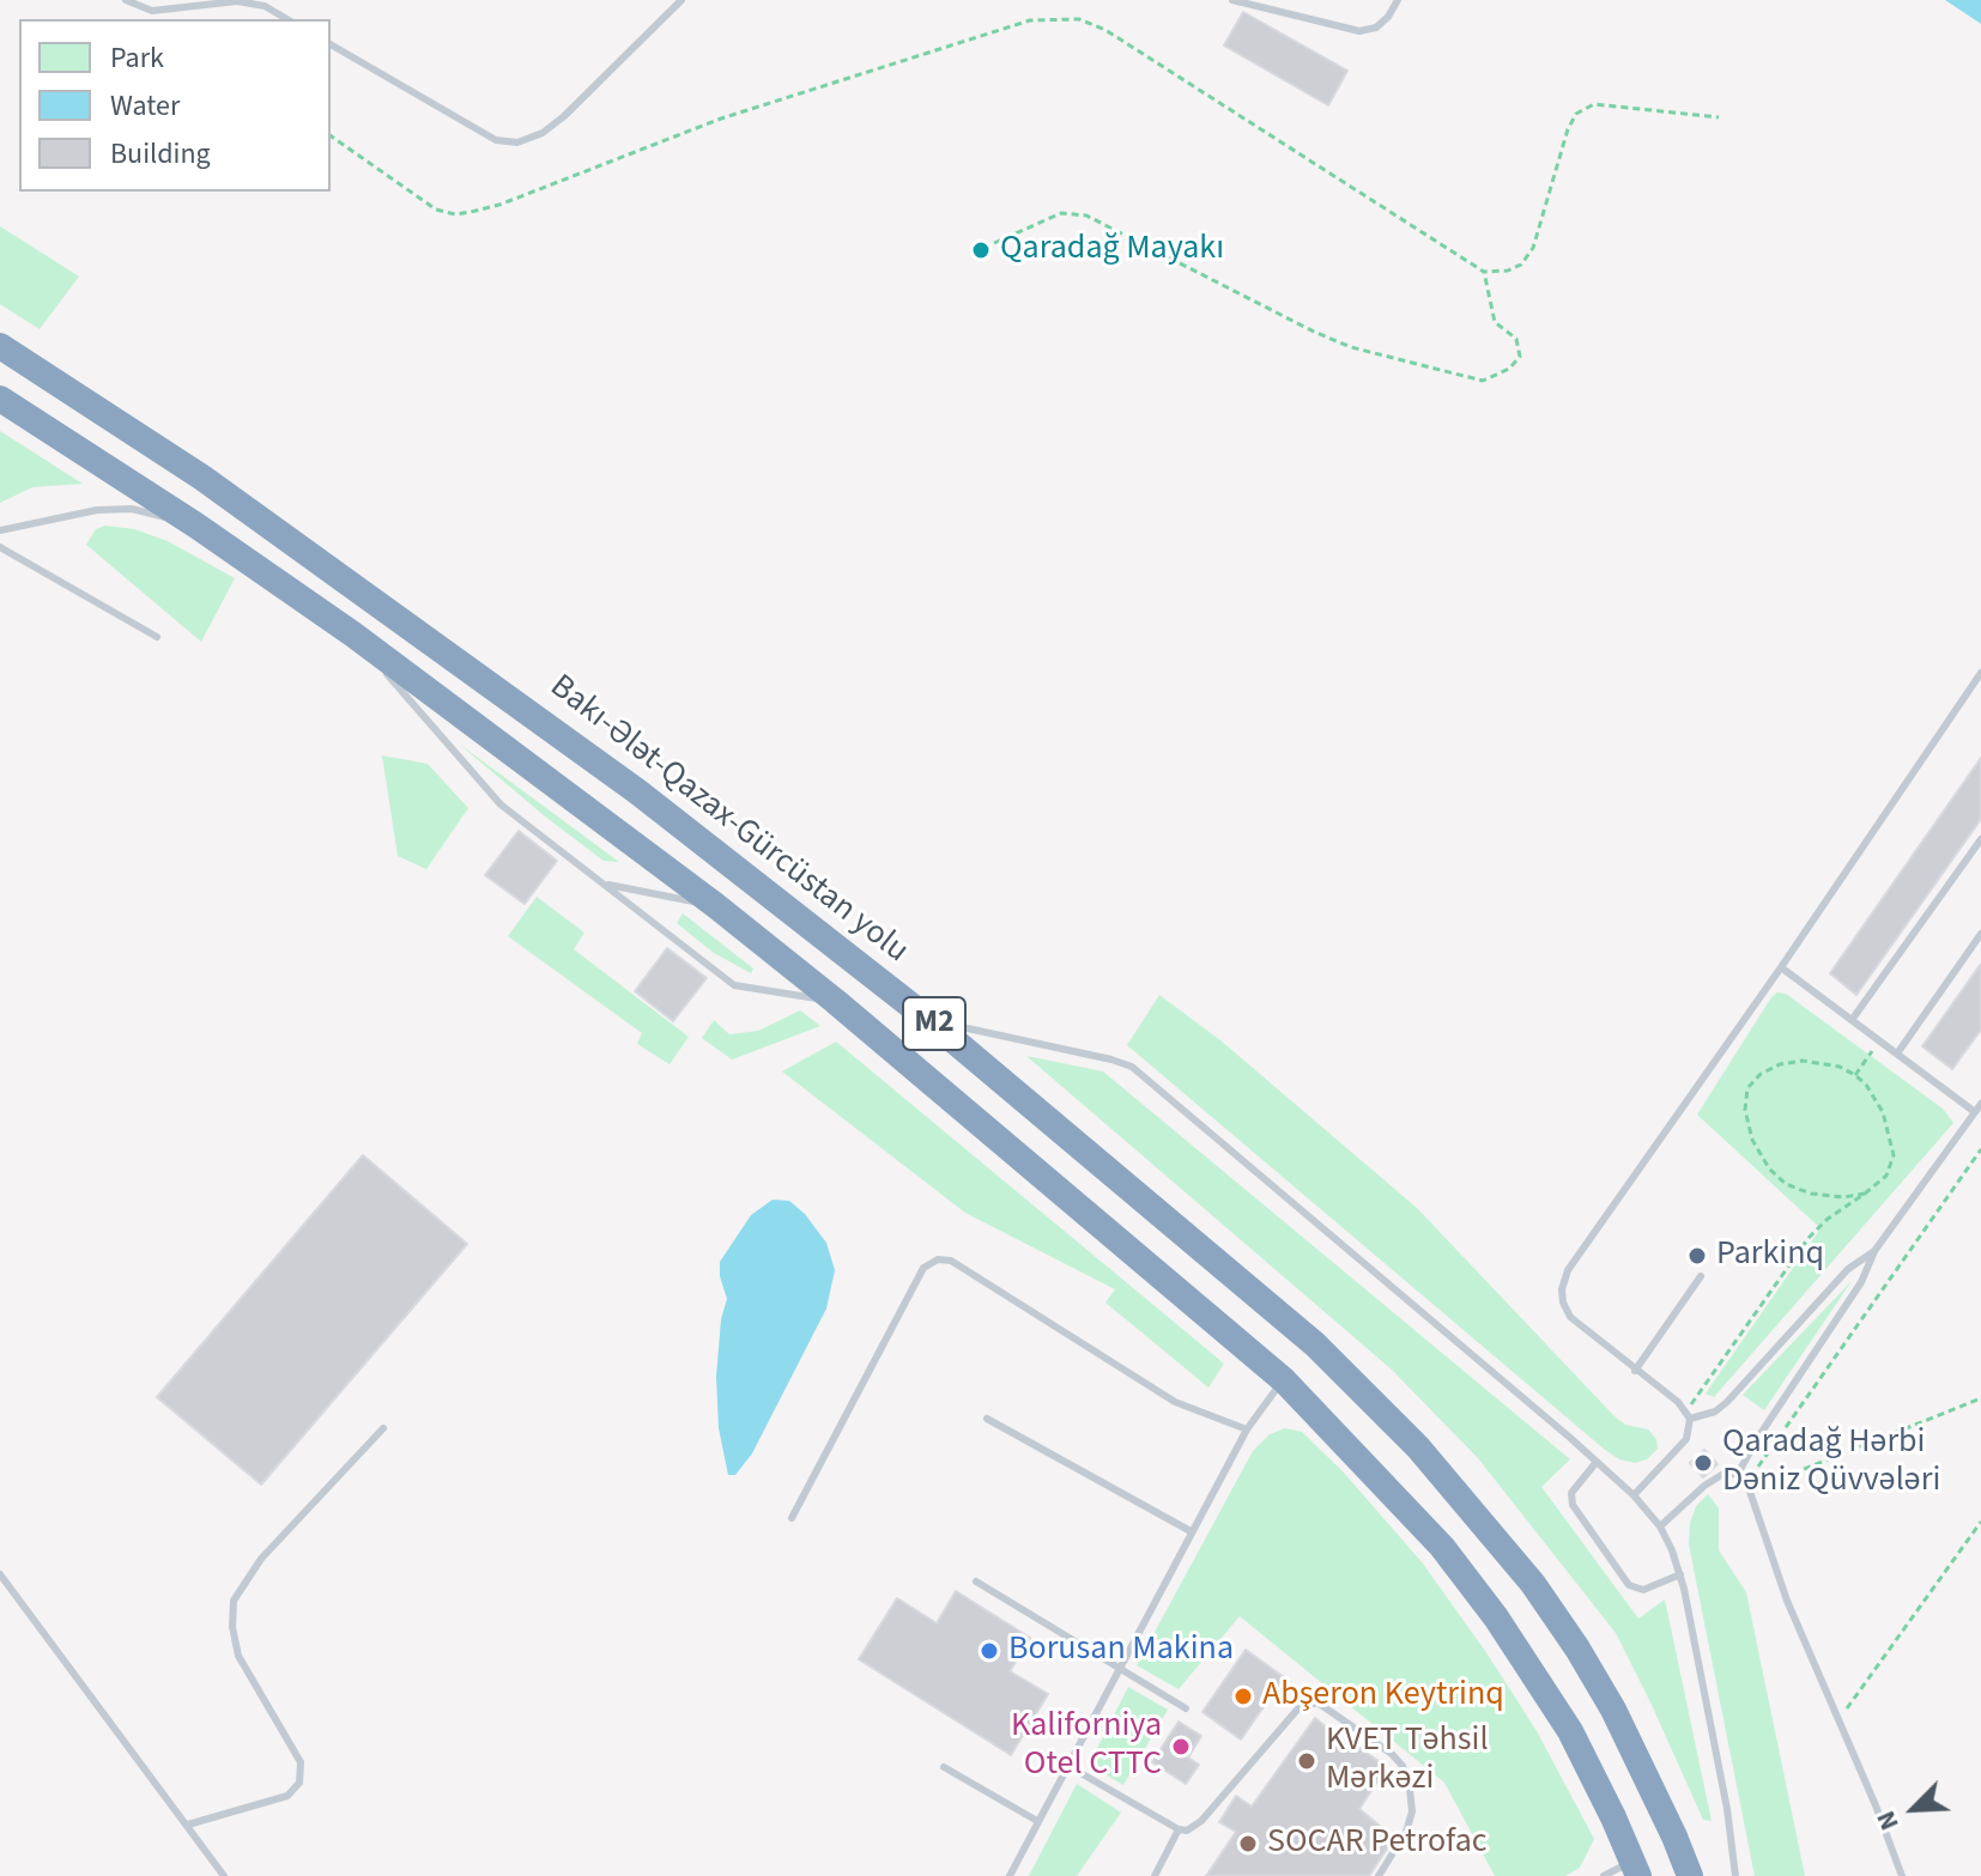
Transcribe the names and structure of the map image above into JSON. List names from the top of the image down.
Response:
{
  "streets": {
    "highway": ["Bakı-Ələt-Qazax-Gürcüstan yolu", "M2"]
  },
  "places": [
    "Qaradağ Mayakı",
    "Parkinq",
    "Qaradağ Hərbi Dəniz Qüvvələri",
    "Borusan Makina",
    "Abşeron Keytrinq",
    "Kaliforniya Otel CTTC",
    "KVET Təhsil Mərkəzi",
    "SOCAR Petrofac"
  ],
  "legend": ["Park", "Water", "Building"],
  "north": "bottom left"
}
